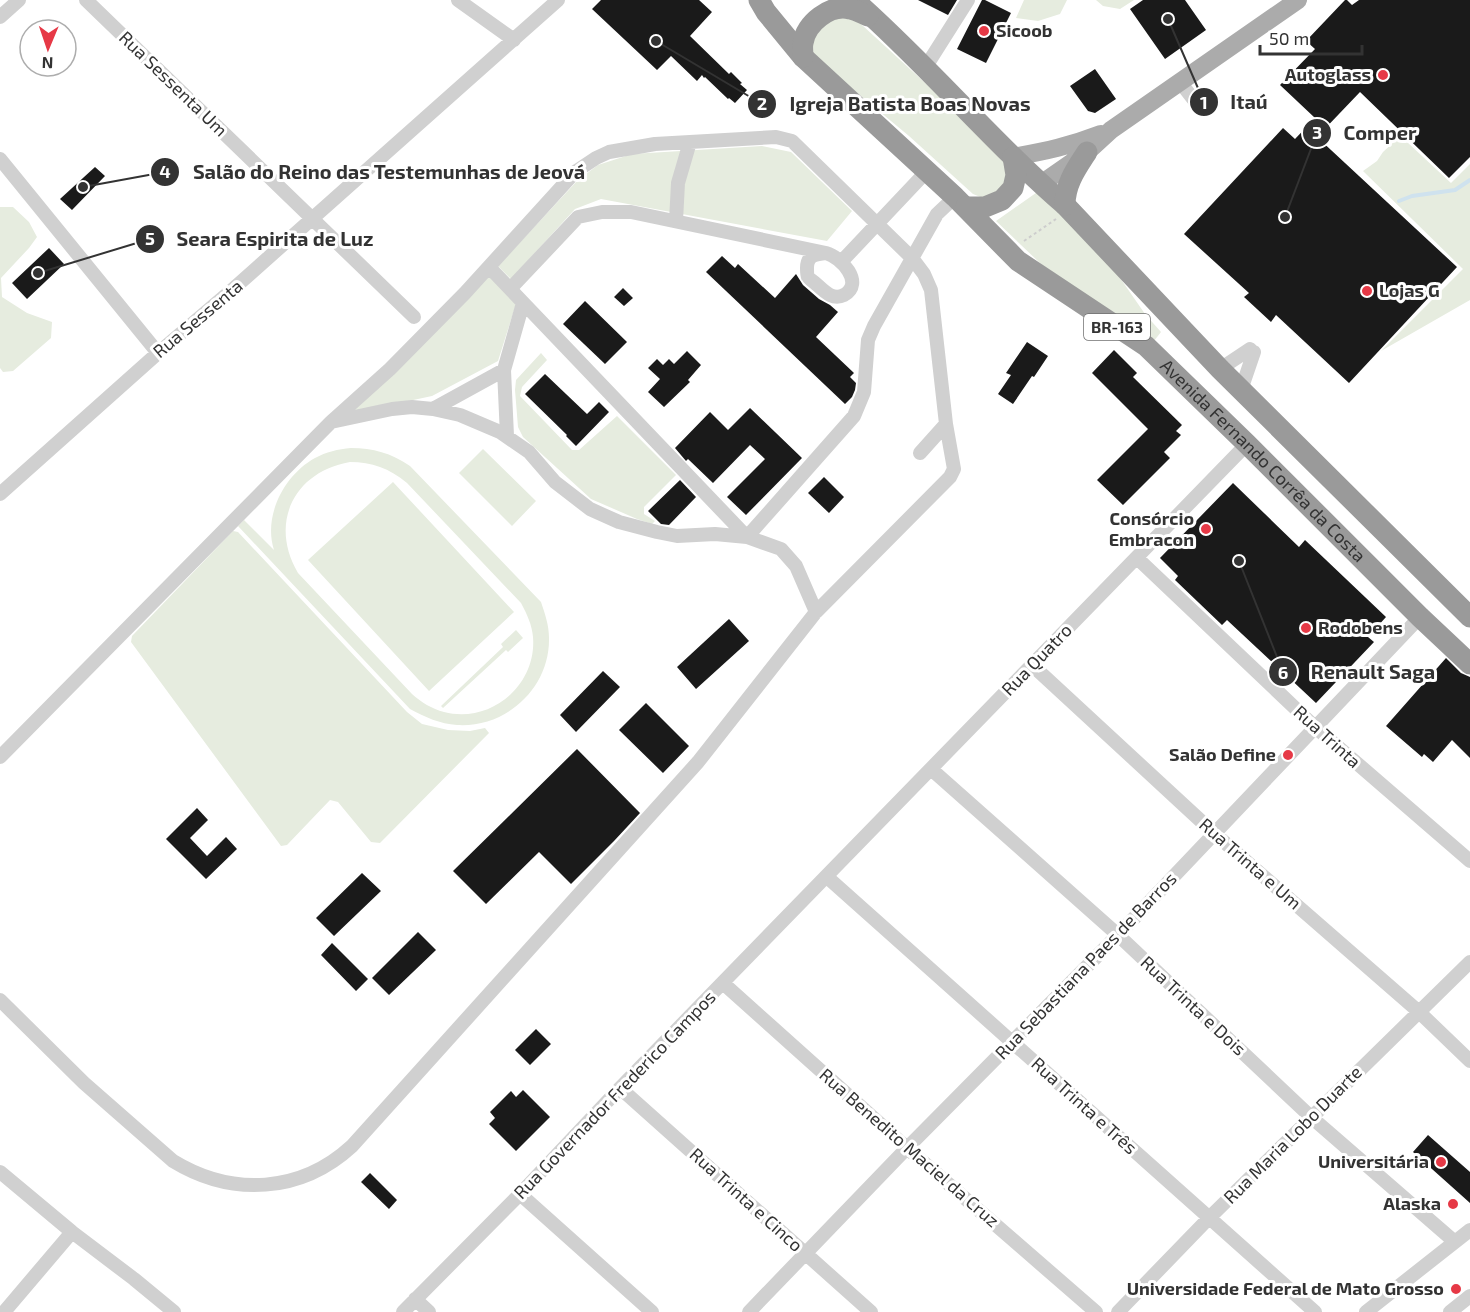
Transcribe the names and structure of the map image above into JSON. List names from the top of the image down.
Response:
{
  "streets": {
    "highway": ["BR-163", "Avenida Fernando Corrêa da Costa"],
    "street": [
      "Rua Sessenta Um",
      "Rua Sessenta",
      "Rua Quatro",
      "Rua Trinta",
      "Rua Trinta e Um",
      "Rua Sebastiana Paes de Barros",
      "Rua Trinta e Dois",
      "Rua Governador Frederico Campos",
      "Rua Trinta e Três",
      "Rua Maria Lobo Duarte",
      "Rua Benedito Maciel da Cruz",
      "Rua Trinta e Cinco"
    ]
  },
  "crossings": [
    ["Rua Sessenta Um", "Rua Sessenta"],
    ["Avenida Fernando Corrêa da Costa", "Rua Quatro"],
    ["Avenida Fernando Corrêa da Costa", "Rua Sebastiana Paes de Barros"],
    ["Rua Quatro", "Rua Trinta"],
    ["Rua Quatro", "Rua Trinta e Um"],
    ["Rua Quatro", "Rua Trinta e Dois"],
    ["Rua Quatro", "Rua Governador Frederico Campos"],
    ["Rua Quatro", "Rua Trinta e Três"],
    ["Rua Trinta", "Rua Sebastiana Paes de Barros"],
    ["Rua Trinta e Um", "Rua Sebastiana Paes de Barros"],
    ["Rua Trinta e Um", "Rua Maria Lobo Duarte"],
    ["Rua Sebastiana Paes de Barros", "Rua Trinta e Dois"],
    ["Rua Sebastiana Paes de Barros", "Rua Trinta e Três"],
    ["Rua Sebastiana Paes de Barros", "Rua Benedito Maciel da Cruz"],
    ["Rua Sebastiana Paes de Barros", "Rua Trinta e Cinco"],
    ["Rua Trinta e Dois", "Rua Maria Lobo Duarte"],
    ["Rua Governador Frederico Campos", "Rua Trinta e Três"],
    ["Rua Governador Frederico Campos", "Rua Benedito Maciel da Cruz"],
    ["Rua Governador Frederico Campos", "Rua Trinta e Cinco"],
    ["Rua Trinta e Três", "Rua Maria Lobo Duarte"]
  ],
  "places": [
    "Itaú",
    "Sicoob",
    "Igreja Batista Boas Novas",
    "Autoglass",
    "Salão do Reino das Testemunhas de Jeová",
    "Comper",
    "Seara Espirita de Luz",
    "Lojas G",
    "Consórcio Embracon",
    "Renault Saga",
    "Rodobens",
    "Salão Define",
    "Universitária",
    "Alaska",
    "Universidade Federal de Mato Grosso"
  ],
  "scale_bar": "50 m",
  "north": "bottom"
}
